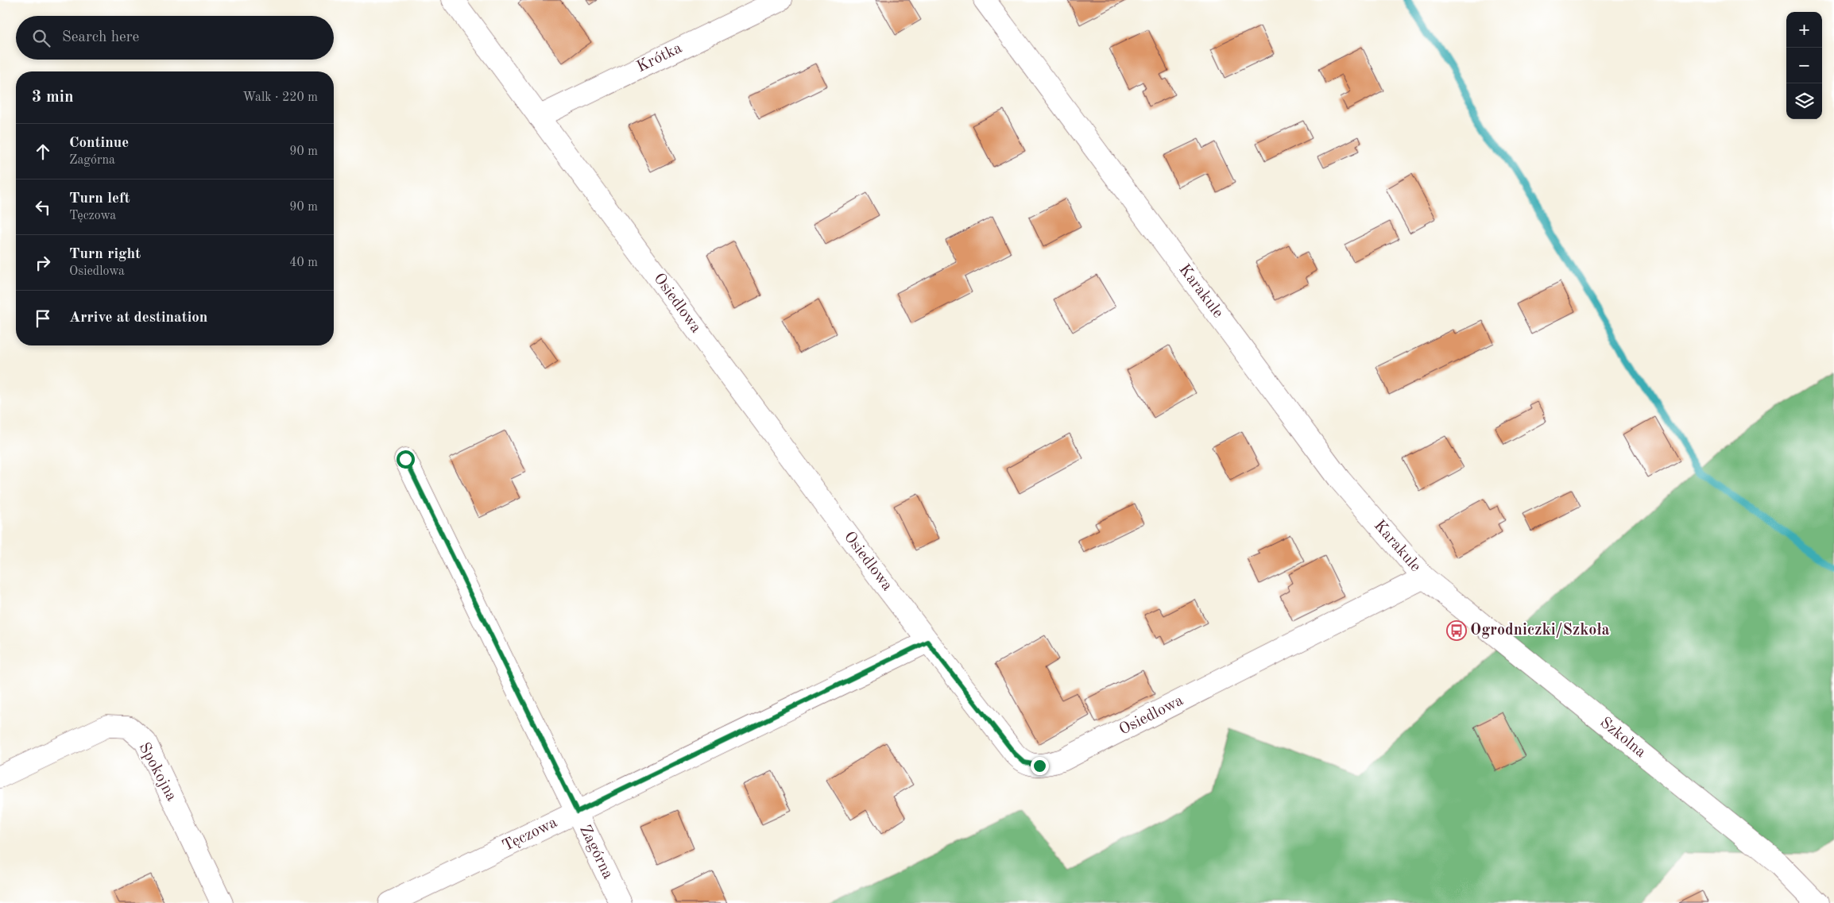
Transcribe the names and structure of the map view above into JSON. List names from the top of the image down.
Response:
{
  "streets": {
    "street": [
      "Krótka",
      "Karakule",
      "Osiedlowa",
      "Szkolna",
      "Spokojna",
      "Tęczowa",
      "Zagórna"
    ]
  },
  "crossings": [
    ["Krótka", "Osiedlowa"],
    ["Karakule", "Osiedlowa"],
    ["Karakule", "Szkolna"],
    ["Osiedlowa", "Szkolna"],
    ["Osiedlowa", "Tęczowa"],
    ["Tęczowa", "Zagórna"]
  ],
  "places": {
    "bus stop": ["Ogrodniczki/Szkoła"]
  },
  "page": {
    "map_buttons": ["+", "−"],
    "search": "Search here",
    "heading": ["3 min", "Walk · 220 m"],
    "list": [
      ["Continue", "Zagórna", "90 m"],
      ["Turn left", "Tęczowa", "90 m"],
      ["Turn right", "Osiedlowa", "40 m"],
      "Arrive at destination"
    ]
  }
}
